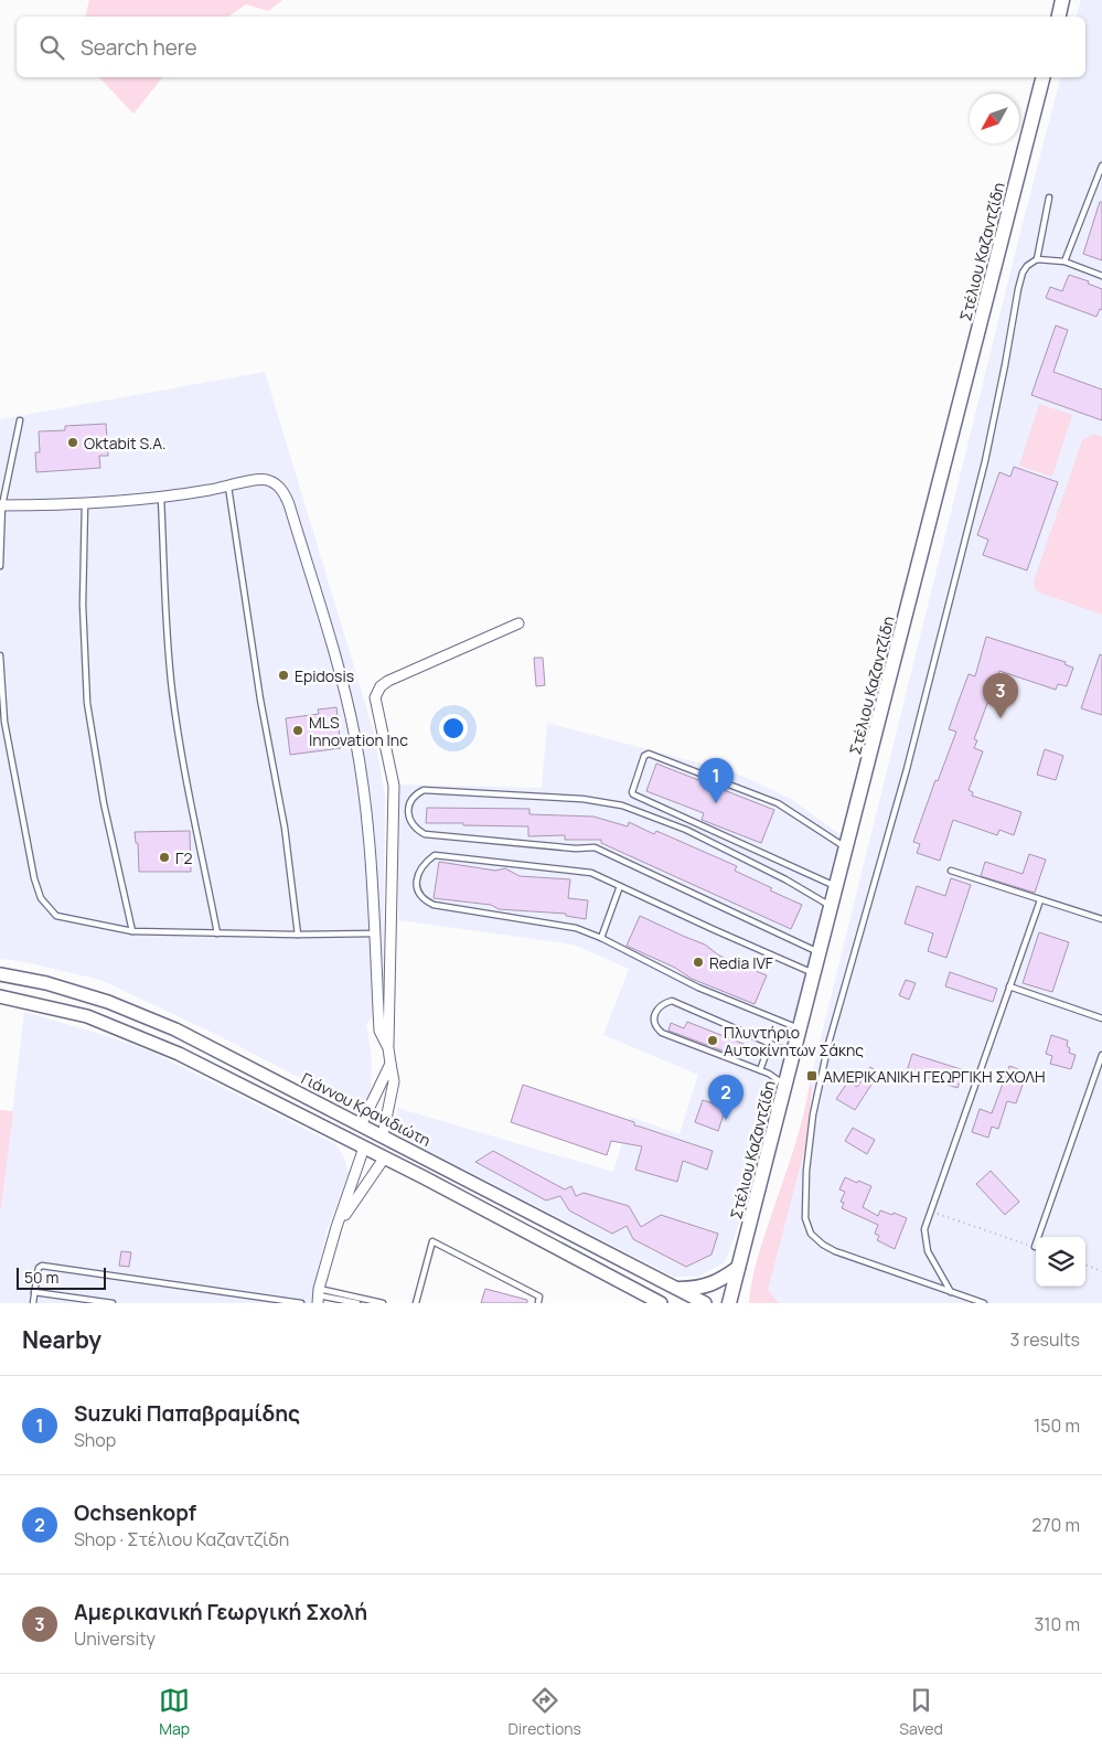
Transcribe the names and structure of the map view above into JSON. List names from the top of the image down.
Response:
{
  "streets": {
    "main road": ["Στέλιου Καζαντζίδη"],
    "street": ["Γιάννου Κρανιδιώτη"]
  },
  "places": {
    "other": [
      "Oktabit S.A.",
      "Epidosis",
      "MLS Innovation Inc",
      "Γ2",
      "Redia IVF",
      "Πλυντήριο Αυτοκίνητων Σάκης"
    ],
    "transit": ["ΑΜΕΡΙΚΑΝΙΚΗ ΓΕΩΡΓΙΚΗ ΣΧΟΛΗ"]
  },
  "scale_bar": "50 m",
  "north": "bottom left",
  "page": {
    "search": "Search here",
    "pins": ["3", "1", "2"],
    "scale": "50 m",
    "heading": ["Nearby", "3 results"],
    "list": [
      {
        "mark": "1",
        "name": "Suzuki Παπαβραμίδης",
        "note": "Shop",
        "value": "150 m"
      },
      {
        "mark": "2",
        "name": "Ochsenkopf",
        "note": "Shop · Στέλιου Καζαντζίδη",
        "value": "270 m"
      },
      {
        "mark": "3",
        "name": "Αμερικανική Γεωργική Σχολή",
        "note": "University",
        "value": "310 m"
      }
    ],
    "nav": ["Map", "Directions", "Saved"]
  }
}
